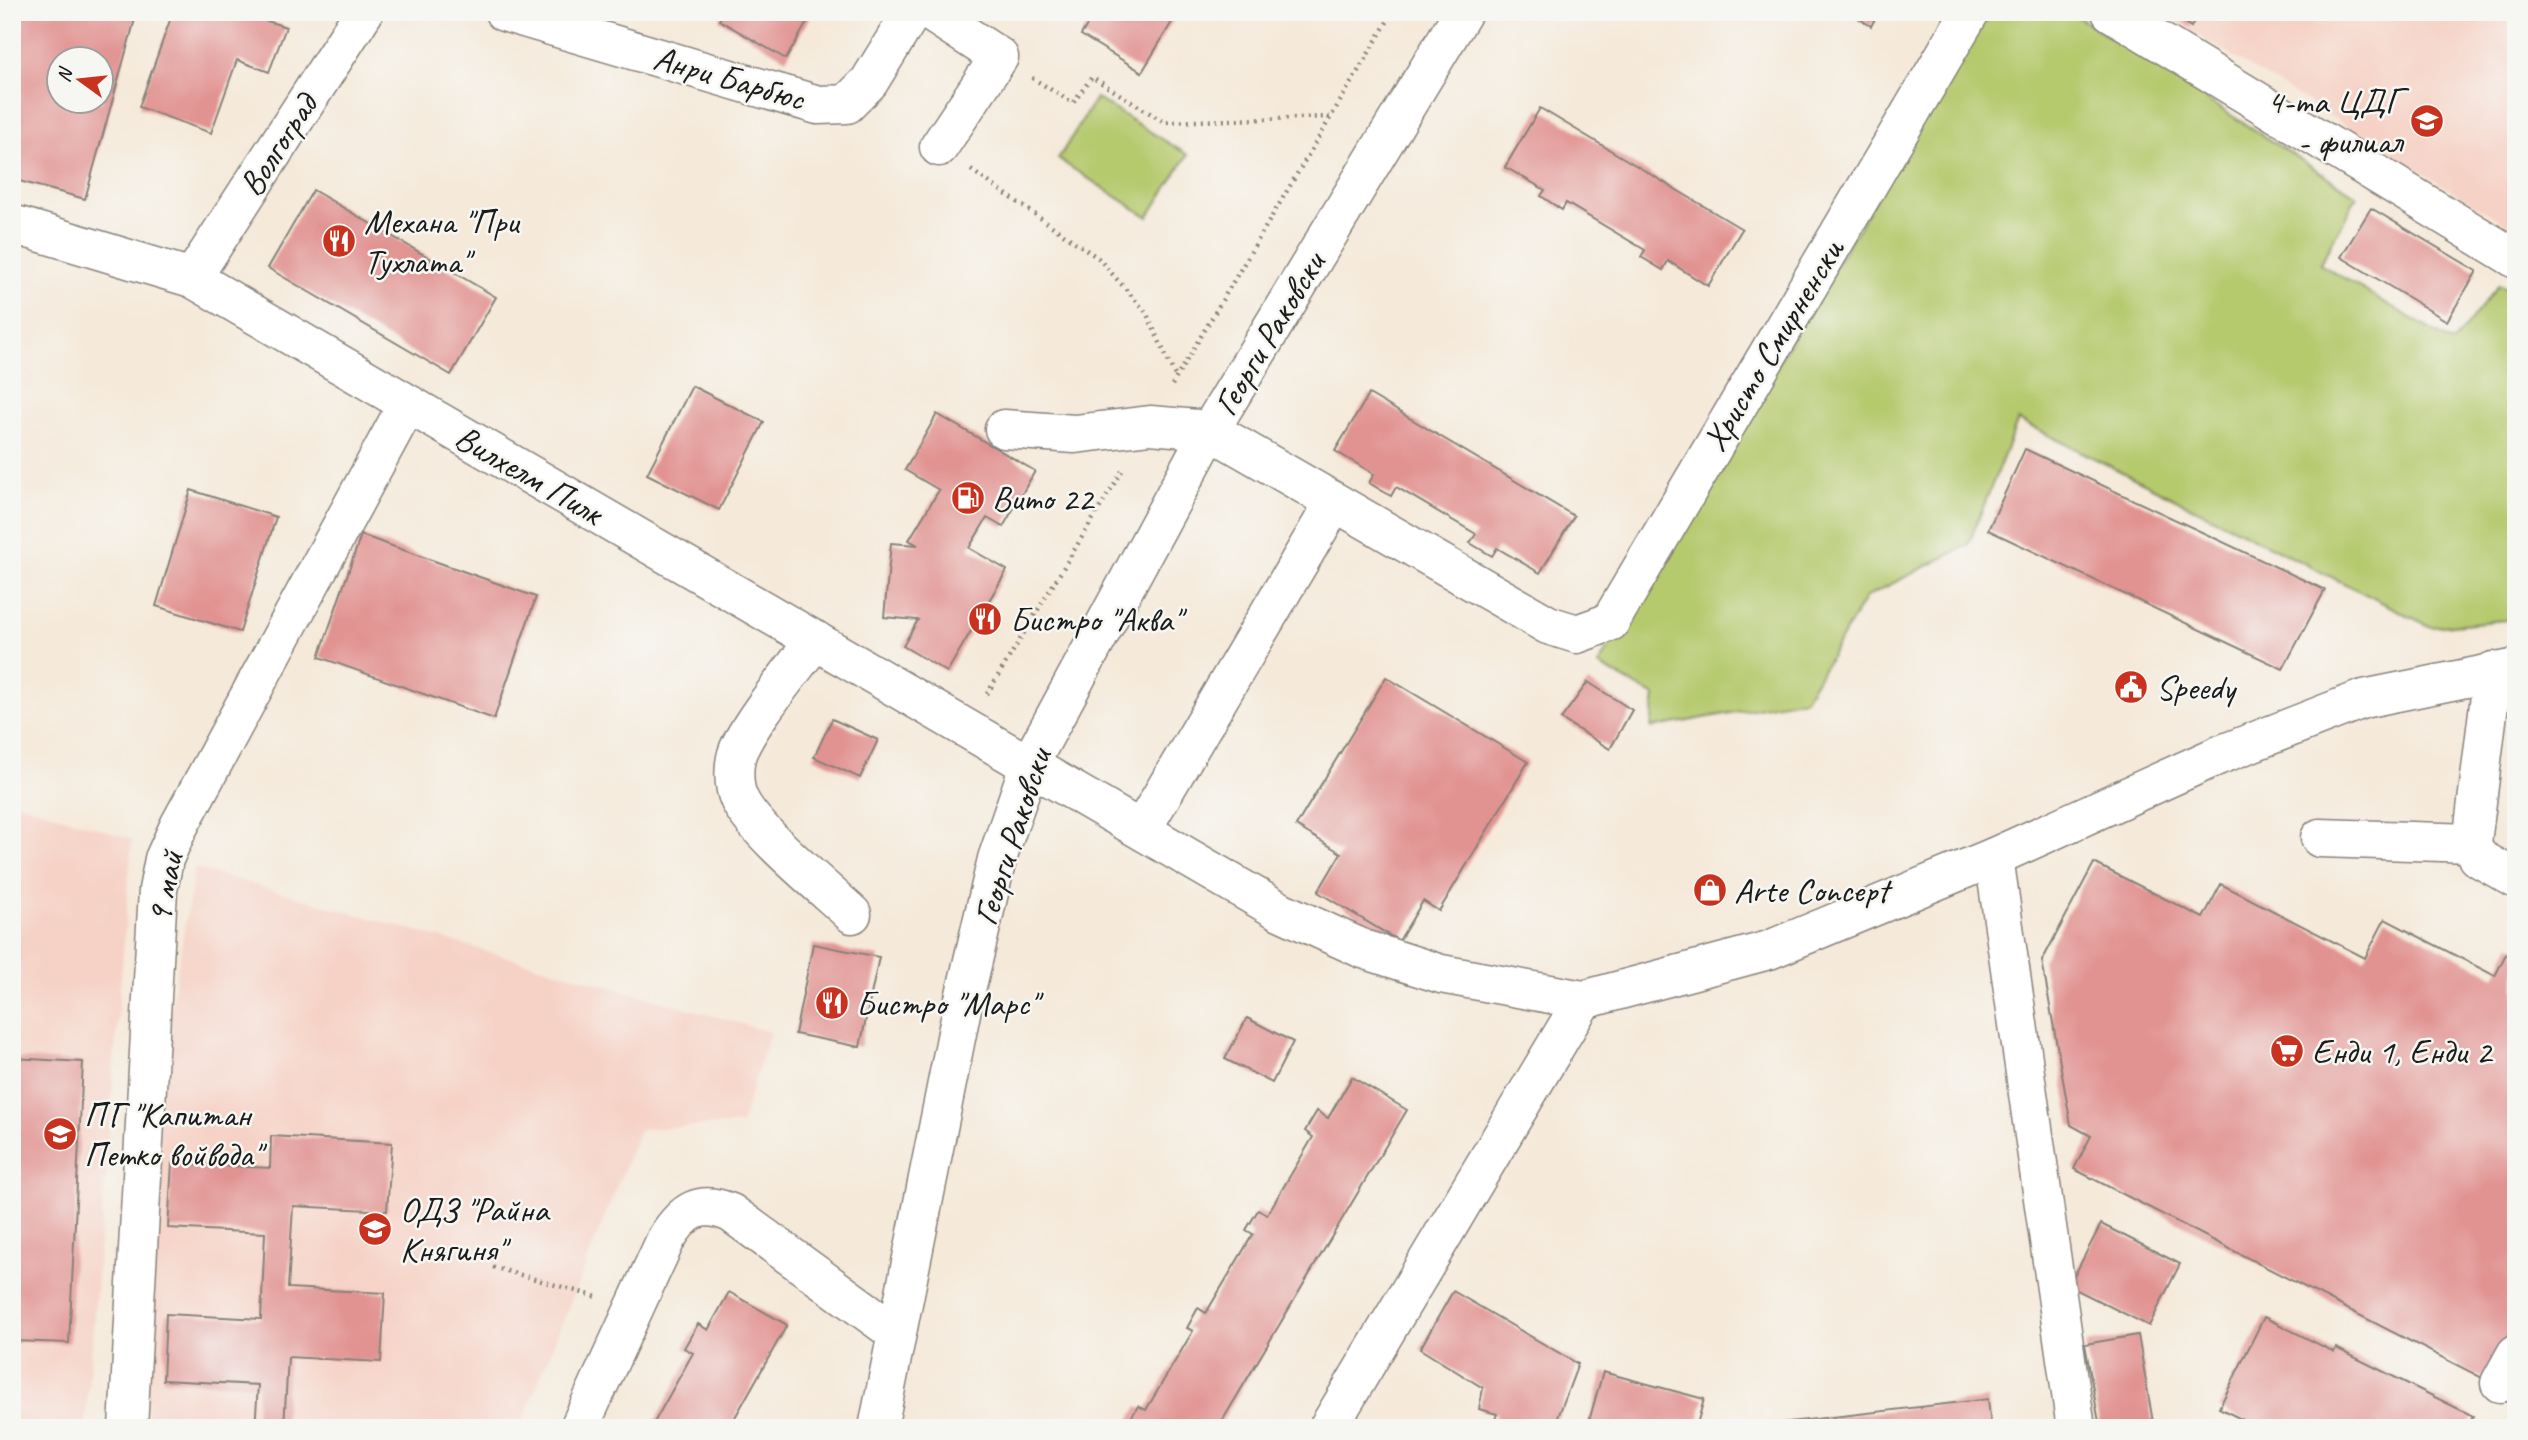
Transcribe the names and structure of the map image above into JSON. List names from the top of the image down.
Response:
{
  "streets": {
    "street": [
      "Анри Барбюс",
      "Волгоград",
      "Георги Раковски",
      "Христо Смирненски",
      "Вилхелм Пилк",
      "9 май"
    ]
  },
  "crossings": [
    ["Волгоград", "Вилхелм Пилк"],
    ["Георги Раковски", "Христо Смирненски"],
    ["Георги Раковски", "Вилхелм Пилк"],
    ["Вилхелм Пилк", "9 май"]
  ],
  "places": {
    "school or university": ["4-та ЦДГ - филиал", "ПГ \"Капитан Петко войвода\"", "ОДЗ \"Райна Княгиня\""],
    "restaurant": ["Механа \"При Тухлата\"", "Бистро \"Аква\"", "Бистро \"Марс\""],
    "fuel station": ["Вито 22"],
    "public building": ["Speedy"],
    "shop": ["Arte Concept"],
    "supermarket": ["Енди 1, Енди 2"]
  },
  "north": "left"
}
